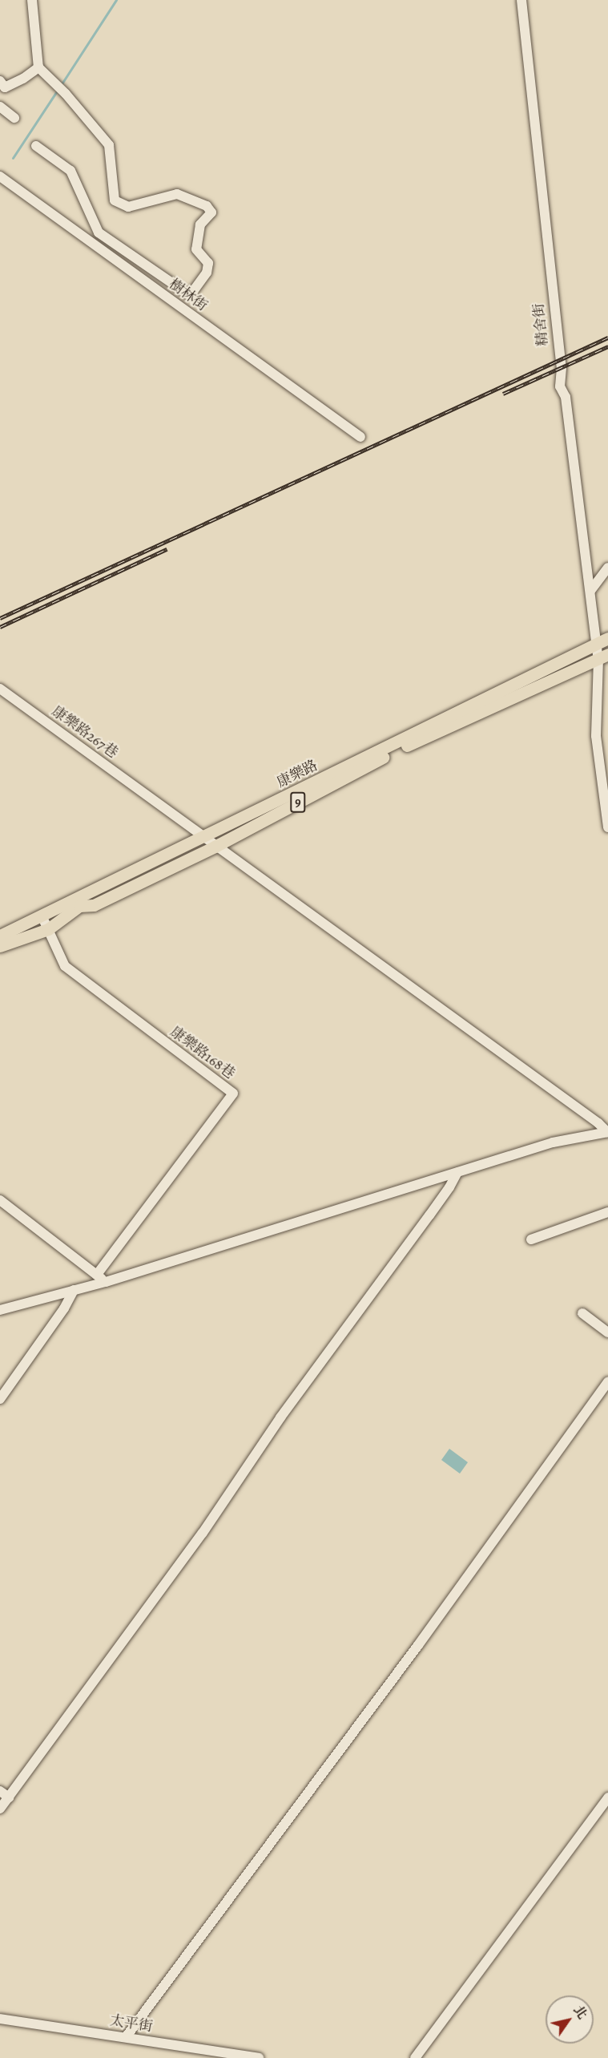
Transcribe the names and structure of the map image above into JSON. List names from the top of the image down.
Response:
{
  "streets": {
    "main road": ["康樂路", "9"],
    "street": [
      "樹林街",
      "精舍街",
      "康樂路267巷",
      "康樂路168巷",
      "太平街"
    ]
  },
  "crossings": [
    ["精舍街", "康樂路"],
    ["康樂路267巷", "康樂路"],
    ["康樂路", "康樂路168巷"]
  ],
  "north": "top right"
}
